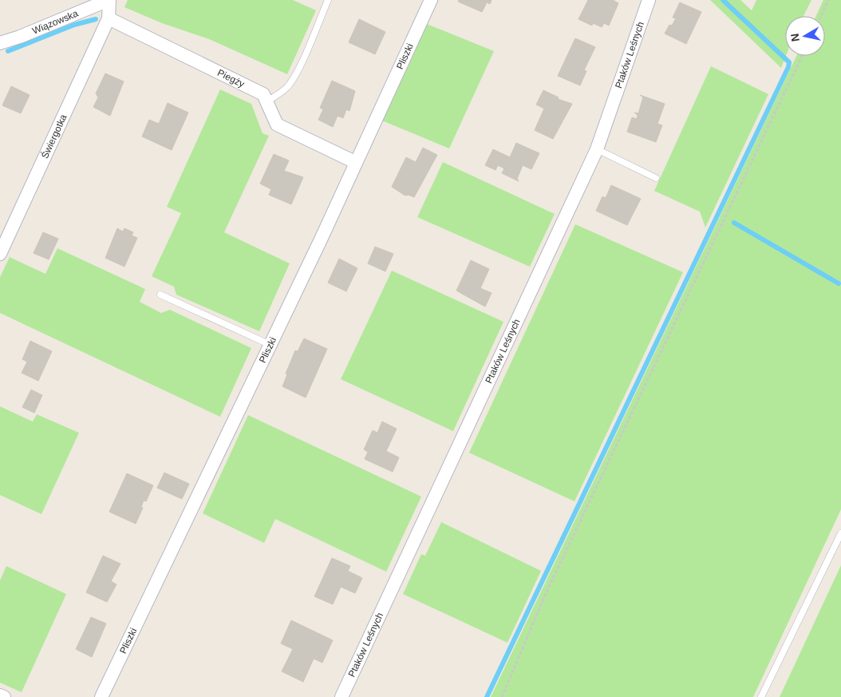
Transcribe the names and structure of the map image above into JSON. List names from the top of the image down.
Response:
{
  "streets": {
    "street": [
      "Wiązowska",
      "Ptaków Leśnych",
      "Pliszki",
      "Piegży",
      "Świergotka"
    ]
  },
  "crossings": [
    ["Pliszki", "Piegży"],
    ["Piegży", "Świergotka"]
  ],
  "north": "left"
}
